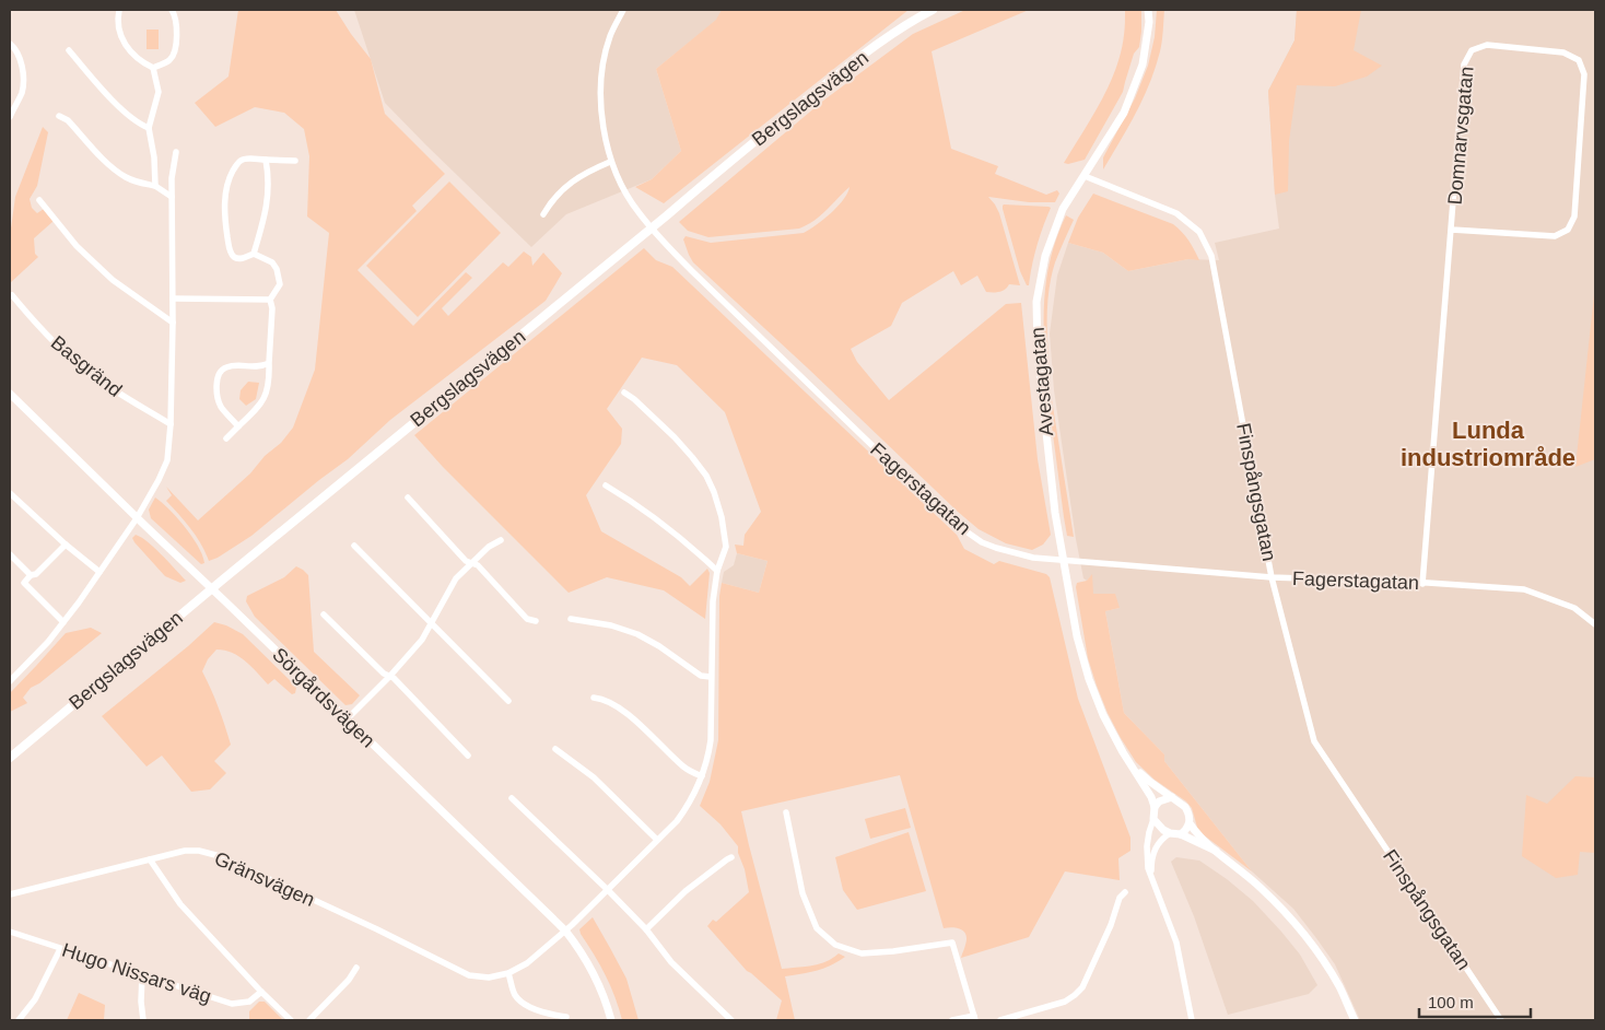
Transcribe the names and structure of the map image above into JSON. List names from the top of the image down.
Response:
{
  "streets": {
    "main road": ["Bergslagsvägen"],
    "street": [
      "Domnarvsgatan",
      "Basgränd",
      "Avestagatan",
      "Fagerstagatan",
      "Finspångsgatan",
      "Sörgårdsvägen",
      "Gränsvägen",
      "Hugo Nissars väg"
    ]
  },
  "crossings": [
    ["Bergslagsvägen", "Fagerstagatan"],
    ["Bergslagsvägen", "Sörgårdsvägen"],
    ["Domnarvsgatan", "Fagerstagatan"],
    ["Avestagatan", "Fagerstagatan"],
    ["Avestagatan", "Finspångsgatan"],
    ["Fagerstagatan", "Finspångsgatan"],
    ["Sörgårdsvägen", "Gränsvägen"]
  ],
  "districts": ["Lunda industriområde"],
  "scale_bar": "100 m"
}
